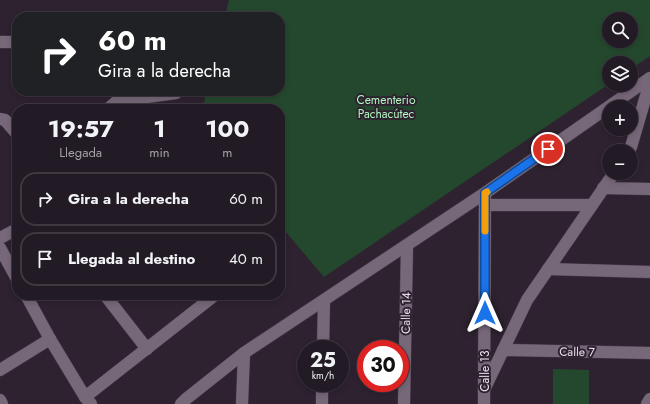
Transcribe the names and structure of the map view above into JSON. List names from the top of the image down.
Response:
{
  "streets": {
    "street": ["Calle 14", "Calle 7", "Calle 13"]
  },
  "parks": ["Cementerio Pachacútec"],
  "page": {
    "map_buttons": ["+", "−"],
    "turn": ["60 m", "Gira a la derecha"],
    "eta": [
      "19:57",
      "Llegada",
      "1",
      "min",
      "100",
      "m"
    ],
    "list": [
      {
        "name": "Gira a la derecha",
        "value": "60 m"
      },
      {
        "name": "Llegada al destino",
        "value": "40 m"
      }
    ],
    "speed": "25 km/h",
    "limit": "30"
  }
}
